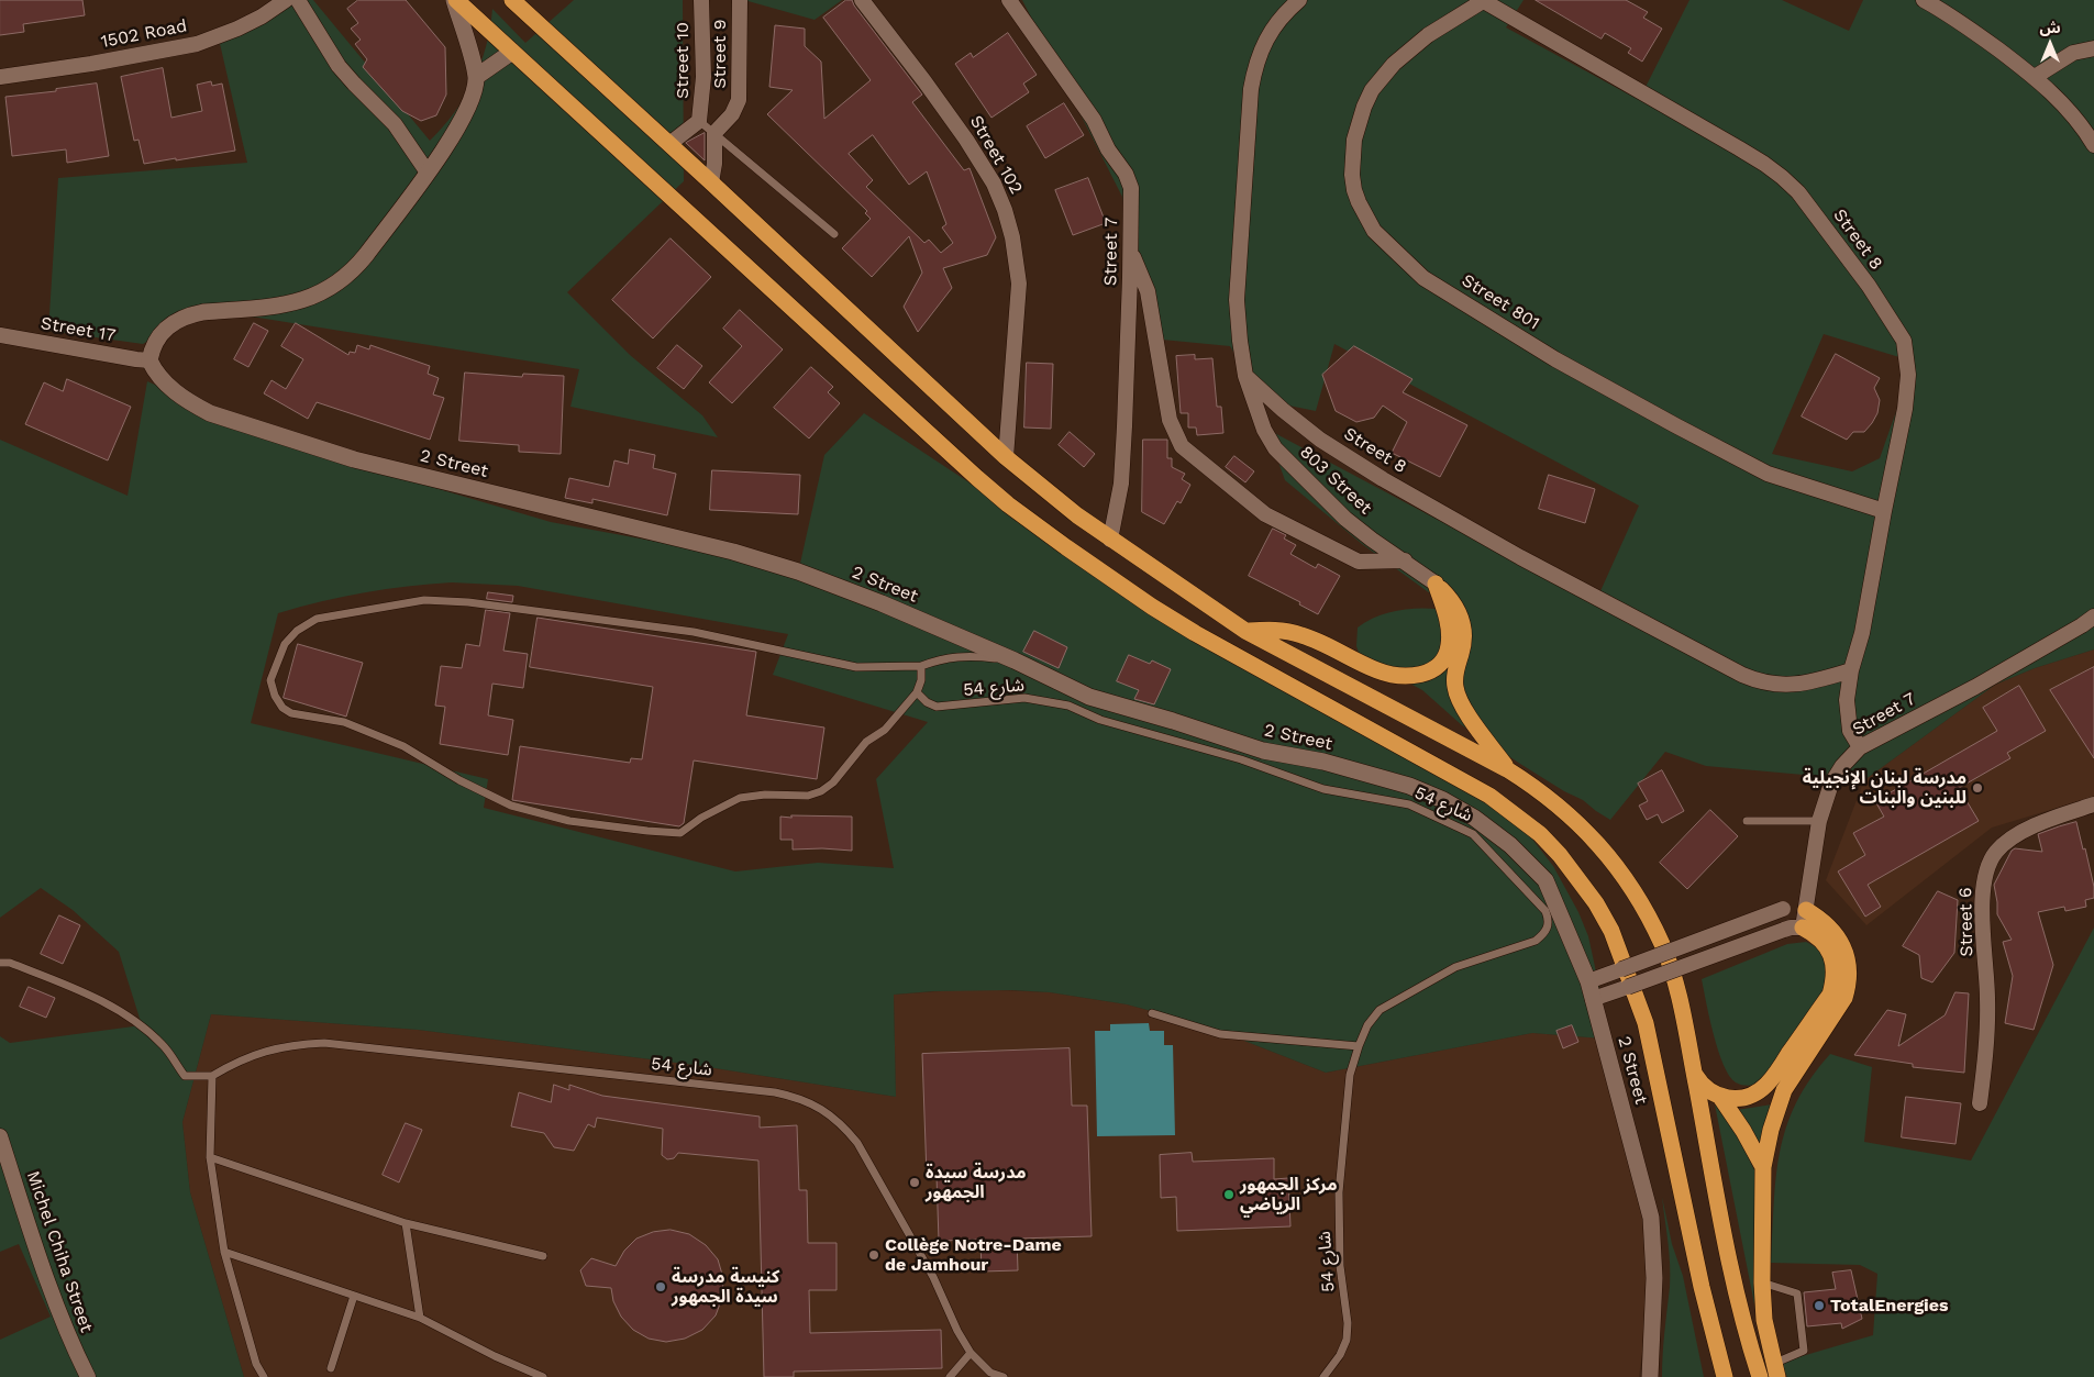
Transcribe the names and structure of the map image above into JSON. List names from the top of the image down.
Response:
{
  "streets": {
    "street": [
      "1502 Road",
      "Street 9",
      "Street 10",
      "Street 102",
      "Street 8",
      "Street 7",
      "Street 801",
      "Street 17",
      "2 Street",
      "803 Street",
      "Street 6",
      "Michel Chiha Street"
    ],
    "lane": ["شارع 54"]
  },
  "crossings": [
    ["Street 8", "Street 7"],
    ["Street 8", "Street 801"],
    ["Street 8", "803 Street"],
    ["Street 17", "2 Street"],
    ["2 Street", "شارع 54"]
  ],
  "places": [
    "مدرسة لبنان الإنجيلية للبنين والبنات",
    "مدرسة سيدة الجمهور",
    "مركز الجمهور الرياضي",
    "Collège Notre-Dame de Jamhour",
    "كنيسة مدرسة سيدة الجمهور",
    "TotalEnergies"
  ],
  "north": "top"
}
